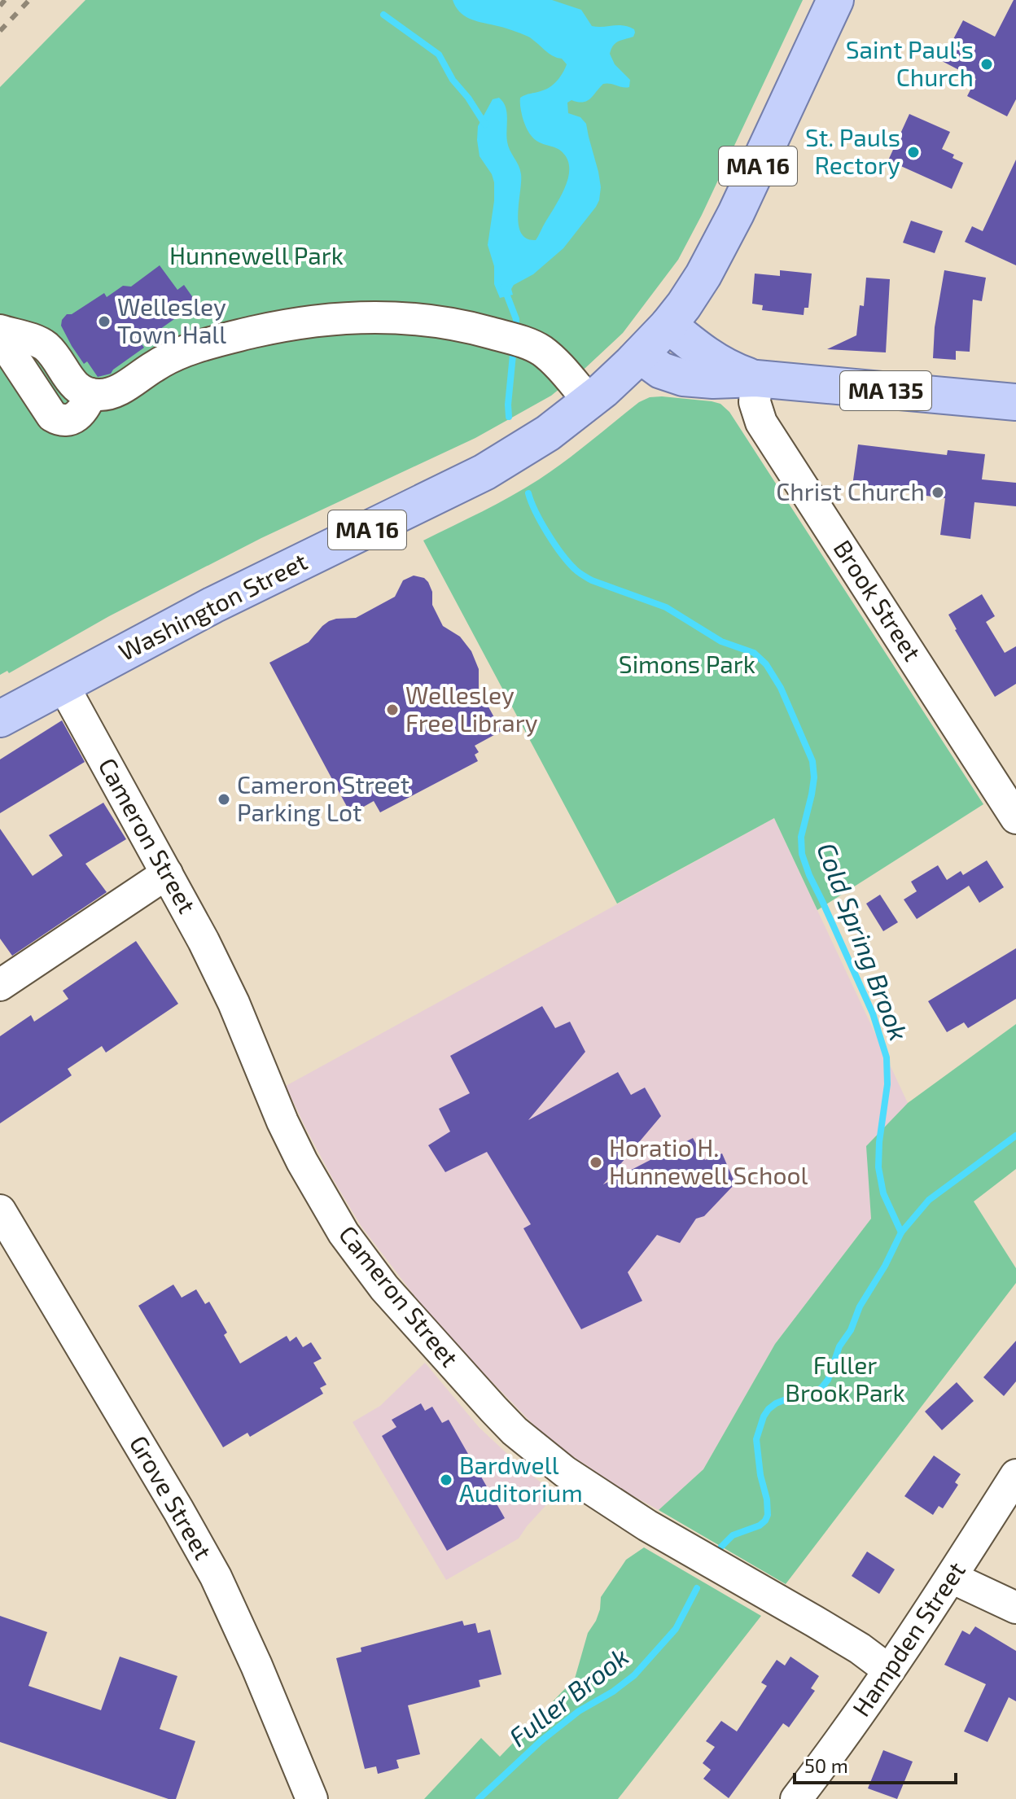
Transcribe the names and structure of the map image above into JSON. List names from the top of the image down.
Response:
{
  "streets": {
    "main road": ["MA 16", "MA 135", "Washington Street"],
    "street": [
      "Brook Street",
      "Cameron Street",
      "Grove Street",
      "Hampden Street"
    ]
  },
  "crossings": [
    ["MA 135", "Brook Street"],
    ["MA 135", "Washington Street"],
    ["Washington Street", "Cameron Street"],
    ["Cameron Street", "Hampden Street"]
  ],
  "water": ["Cold Spring Brook", "Fuller Brook"],
  "parks": ["Hunnewell Park", "Simons Park", "Fuller Brook Park"],
  "places": [
    "Saint Paul's Church",
    "St. Pauls Rectory",
    "Wellesley Town Hall",
    "Christ Church",
    "Wellesley Free Library",
    "Cameron Street Parking Lot",
    "Horatio H. Hunnewell School",
    "Bardwell Auditorium"
  ],
  "scale_bar": "50 m"
}
